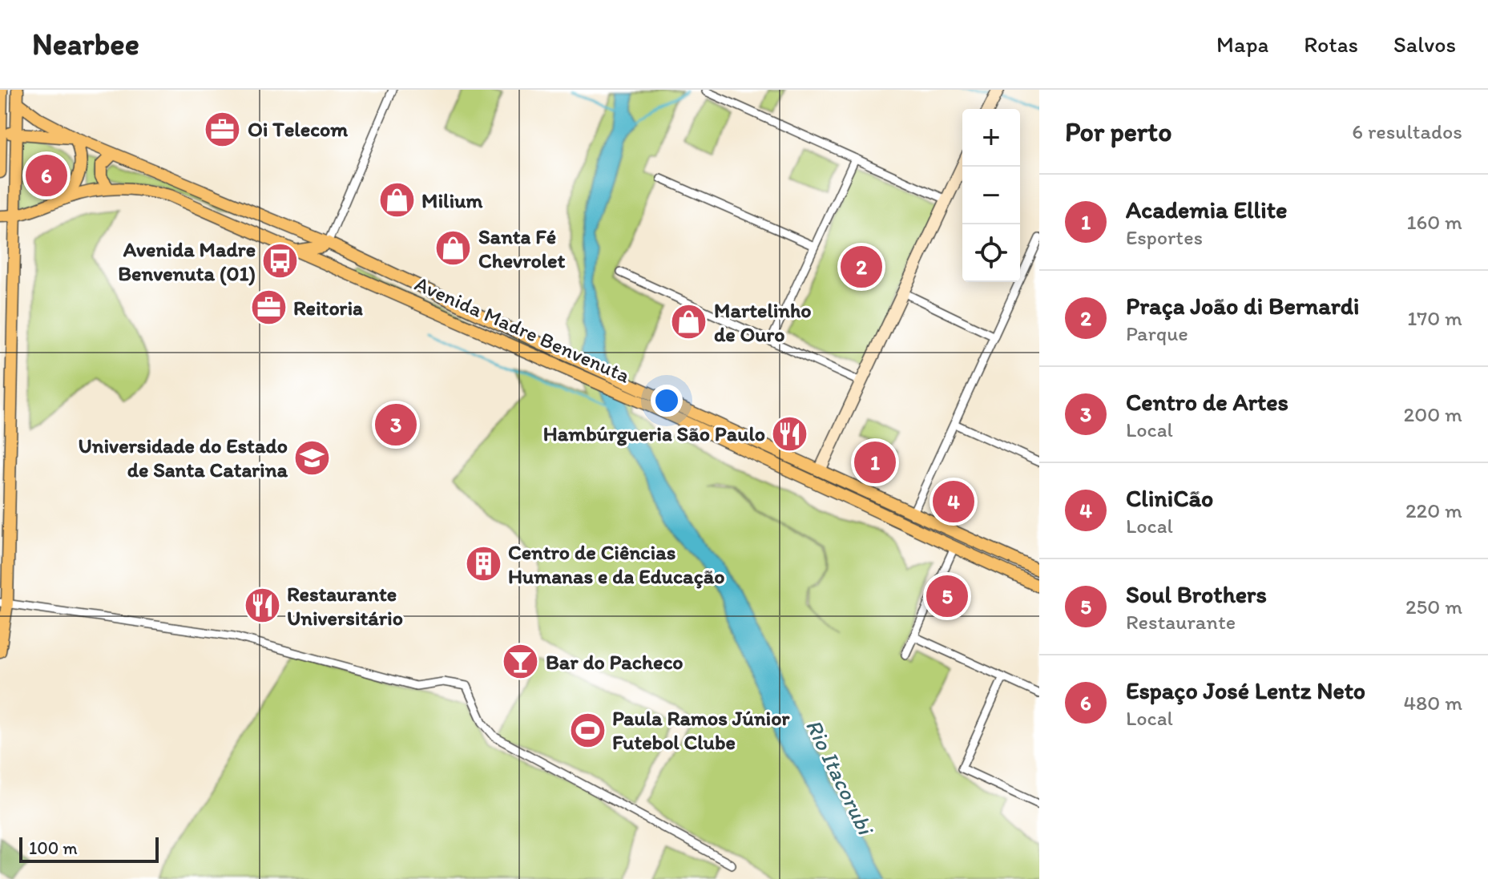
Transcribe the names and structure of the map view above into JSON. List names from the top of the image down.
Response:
{
  "streets": {
    "main road": ["Avenida Madre Benvenuta"]
  },
  "water": ["Rio Itacorubi"],
  "places": {
    "office": ["Oi Telecom", "Reitoria"],
    "shop": ["Milium", "Santa Fé Chevrolet", "Martelinho de Ouro"],
    "bus stop": ["Avenida Madre Benvenuta (01)"],
    "restaurant": ["Hambúrgueria São Paulo", "Restaurante Universitário"],
    "school or university": ["Universidade do Estado de Santa Catarina"],
    "building": ["Centro de Ciências Humanas e da Educação"],
    "bar": ["Bar do Pacheco"],
    "sports": ["Paula Ramos Júnior Futebol Clube"]
  },
  "scale_bar": "100 m",
  "page": {
    "header": "Nearbee",
    "nav": ["Mapa", "Rotas", "Salvos"],
    "heading": ["Por perto", "6 resultados"],
    "map_buttons": ["+", "−"],
    "pins": [
      "6",
      "2",
      "3",
      "1",
      "4",
      "5"
    ],
    "list": [
      {
        "mark": "1",
        "name": "Academia Ellite",
        "note": "Esportes",
        "value": "160 m"
      },
      {
        "mark": "2",
        "name": "Praça João di Bernardi",
        "note": "Parque",
        "value": "170 m"
      },
      {
        "mark": "3",
        "name": "Centro de Artes",
        "note": "Local",
        "value": "200 m"
      },
      {
        "mark": "4",
        "name": "CliniCão",
        "note": "Local",
        "value": "220 m"
      },
      {
        "mark": "5",
        "name": "Soul Brothers",
        "note": "Restaurante",
        "value": "250 m"
      },
      {
        "mark": "6",
        "name": "Espaço José Lentz Neto",
        "note": "Local",
        "value": "480 m"
      }
    ],
    "scale": "100 m"
  }
}
